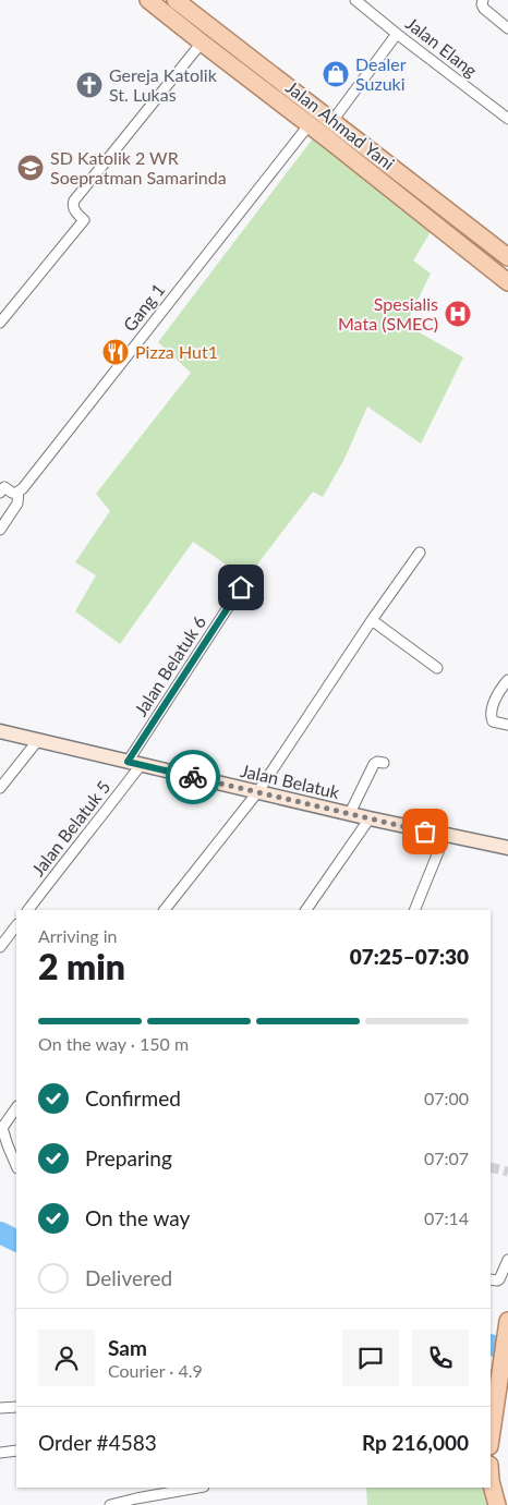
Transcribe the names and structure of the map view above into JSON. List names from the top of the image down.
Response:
{
  "streets": {
    "main road": ["Jalan Ahmad Yani"],
    "street": [
      "Jalan Elang",
      "Gang 1",
      "Jalan Belatuk 6",
      "Jalan Belatuk",
      "Jalan Belatuk 5"
    ]
  },
  "crossings": [
    ["Jalan Ahmad Yani", "Gang 1"],
    ["Jalan Belatuk 6", "Jalan Belatuk"],
    ["Jalan Belatuk 6", "Jalan Belatuk 5"],
    ["Jalan Belatuk", "Jalan Belatuk 5"]
  ],
  "places": {
    "shop": ["Dealer Suzuki"],
    "church": ["Gereja Katolik St. Lukas"],
    "school or university": ["SD Katolik 2 WR Soepratman Samarinda"],
    "hospital": ["Spesialis Mata (SMEC)"],
    "restaurant": ["Pizza Hut1"]
  },
  "page": {
    "heading": ["2 min", "Arriving in", "07:25–07:30"],
    "panel": [
      "Sam",
      "Courier · 4.9",
      "Order #4583",
      "Rp 216,000"
    ],
    "bar": "On the way · 150 m",
    "list": [
      ["Confirmed", "07:00"],
      ["Preparing", "07:07"],
      ["On the way", "07:14"],
      "Delivered"
    ]
  }
}
